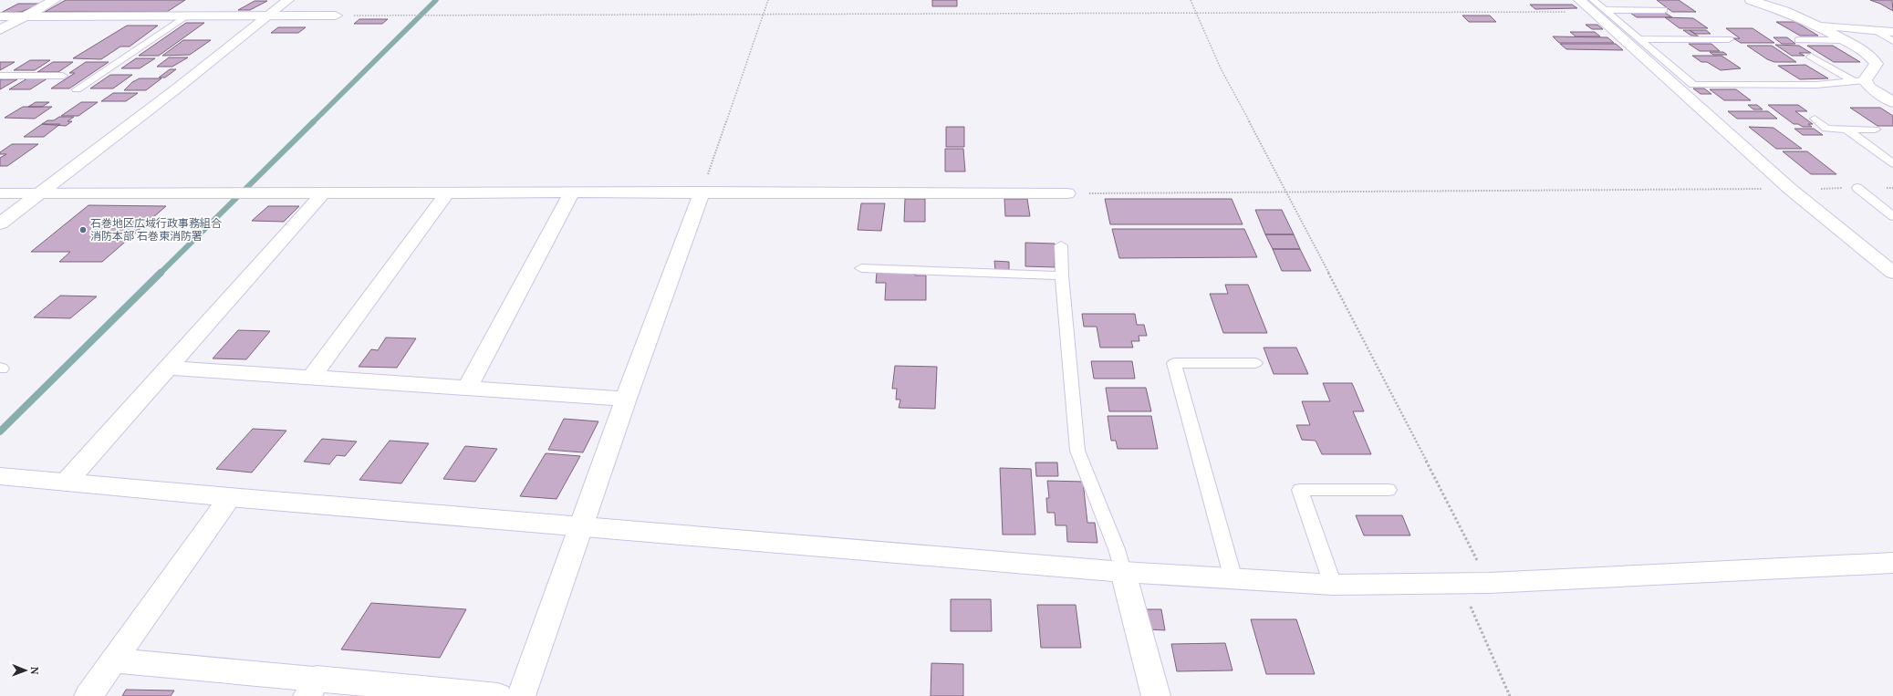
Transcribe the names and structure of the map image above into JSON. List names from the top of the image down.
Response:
{
  "places": ["石巻地区広域行政事務組合 消防本部 石巻東消防署"],
  "north": "right"
}
